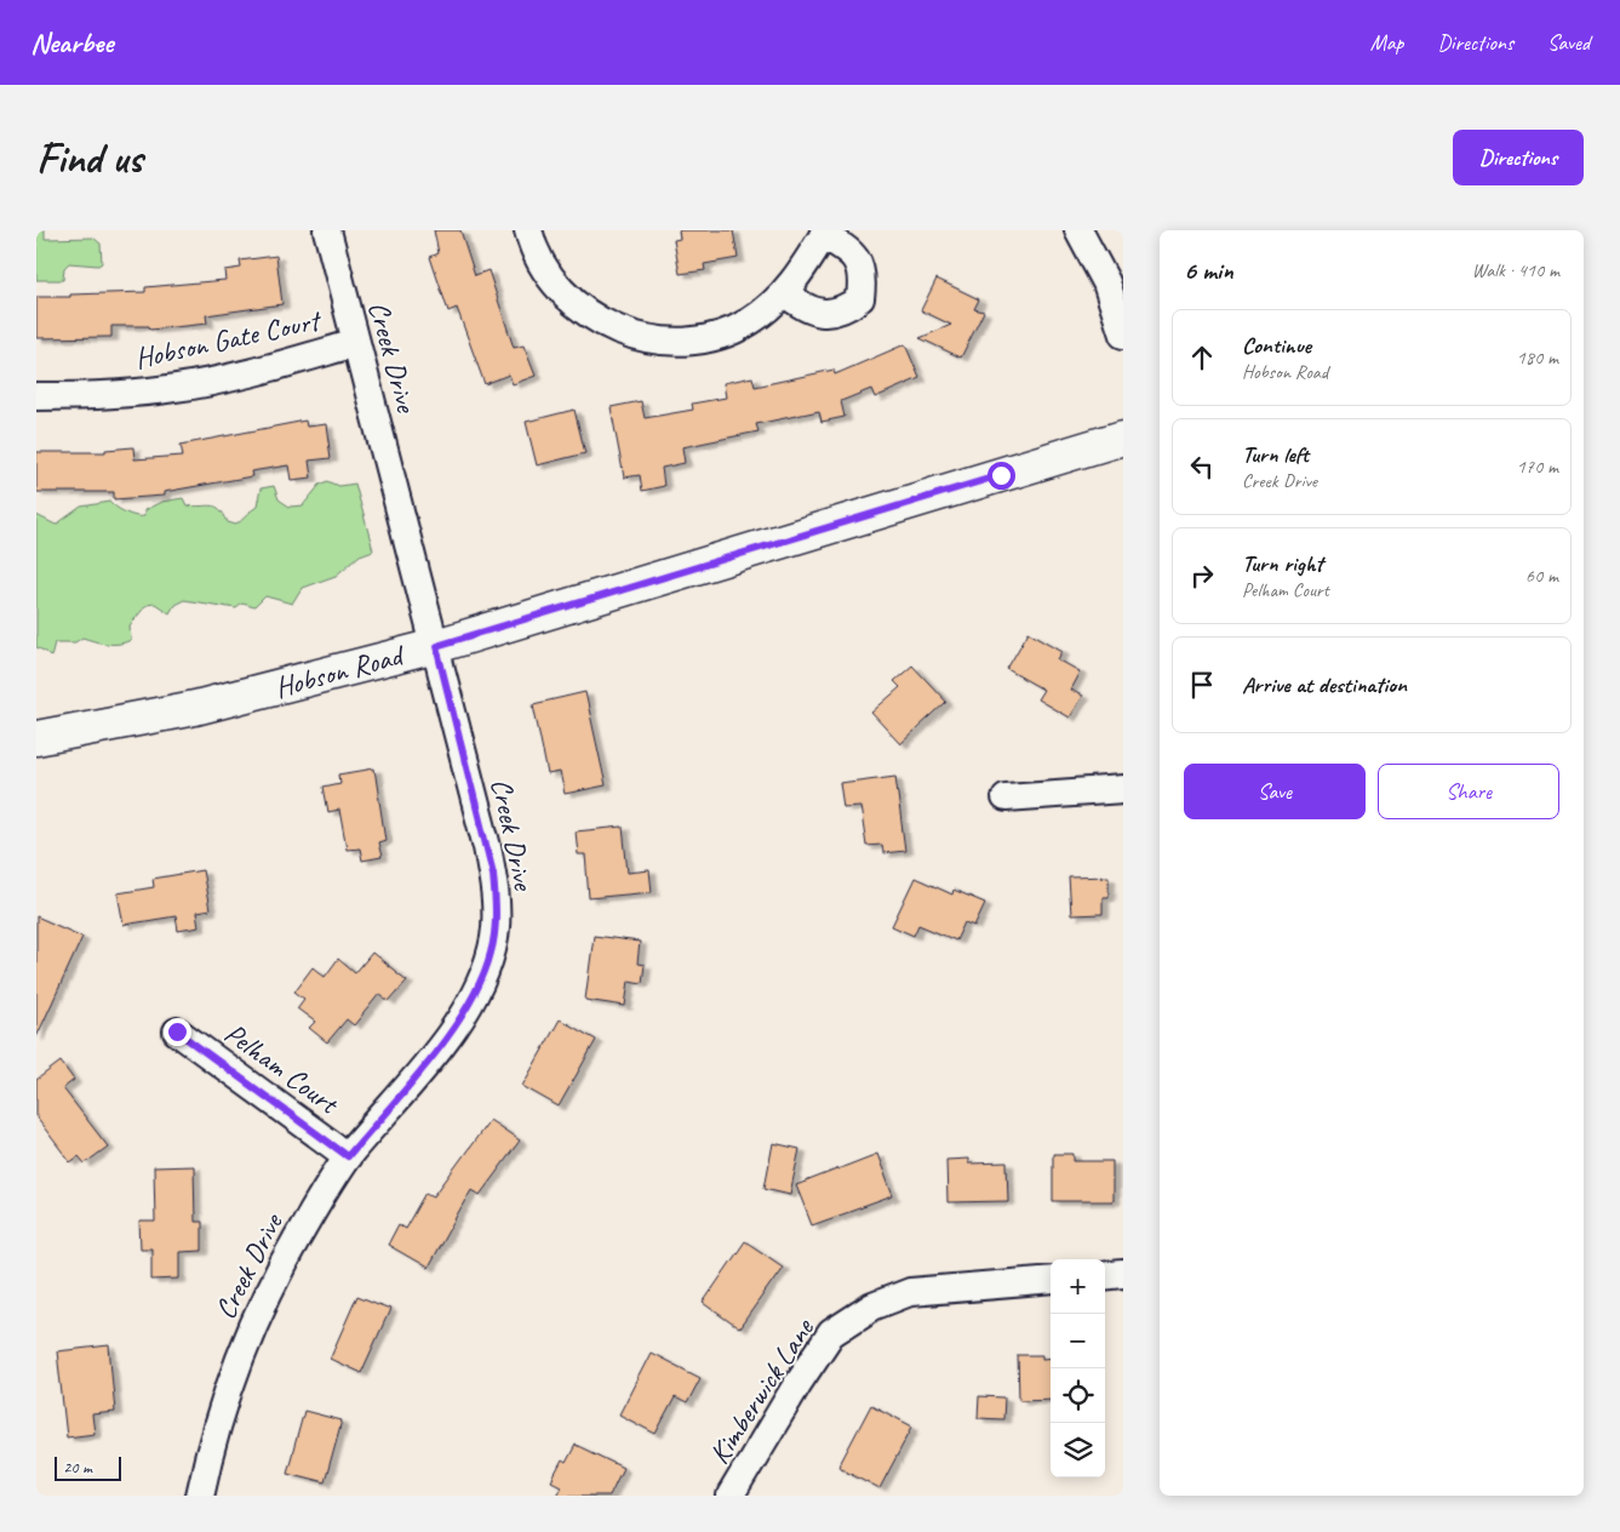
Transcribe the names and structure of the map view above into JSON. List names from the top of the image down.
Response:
{
  "streets": {
    "main road": ["Hobson Road"],
    "street": [
      "Hobson Gate Court",
      "Creek Drive",
      "Pelham Court",
      "Kimberwick Lane"
    ]
  },
  "crossings": [
    ["Hobson Gate Court", "Creek Drive"],
    ["Creek Drive", "Hobson Road"],
    ["Creek Drive", "Pelham Court"]
  ],
  "scale_bar": "20 m",
  "page": {
    "header": "Nearbee",
    "nav": ["Map", "Directions", "Saved"],
    "buttons": [
      "Directions",
      ["Save", "Share"]
    ],
    "title": "Find us",
    "heading": ["6 min", "Walk · 410 m"],
    "list": [
      ["Continue", "Hobson Road", "180 m"],
      ["Turn left", "Creek Drive", "170 m"],
      ["Turn right", "Pelham Court", "60 m"],
      "Arrive at destination"
    ],
    "map_buttons": ["+", "−"],
    "scale": "20 m"
  }
}
